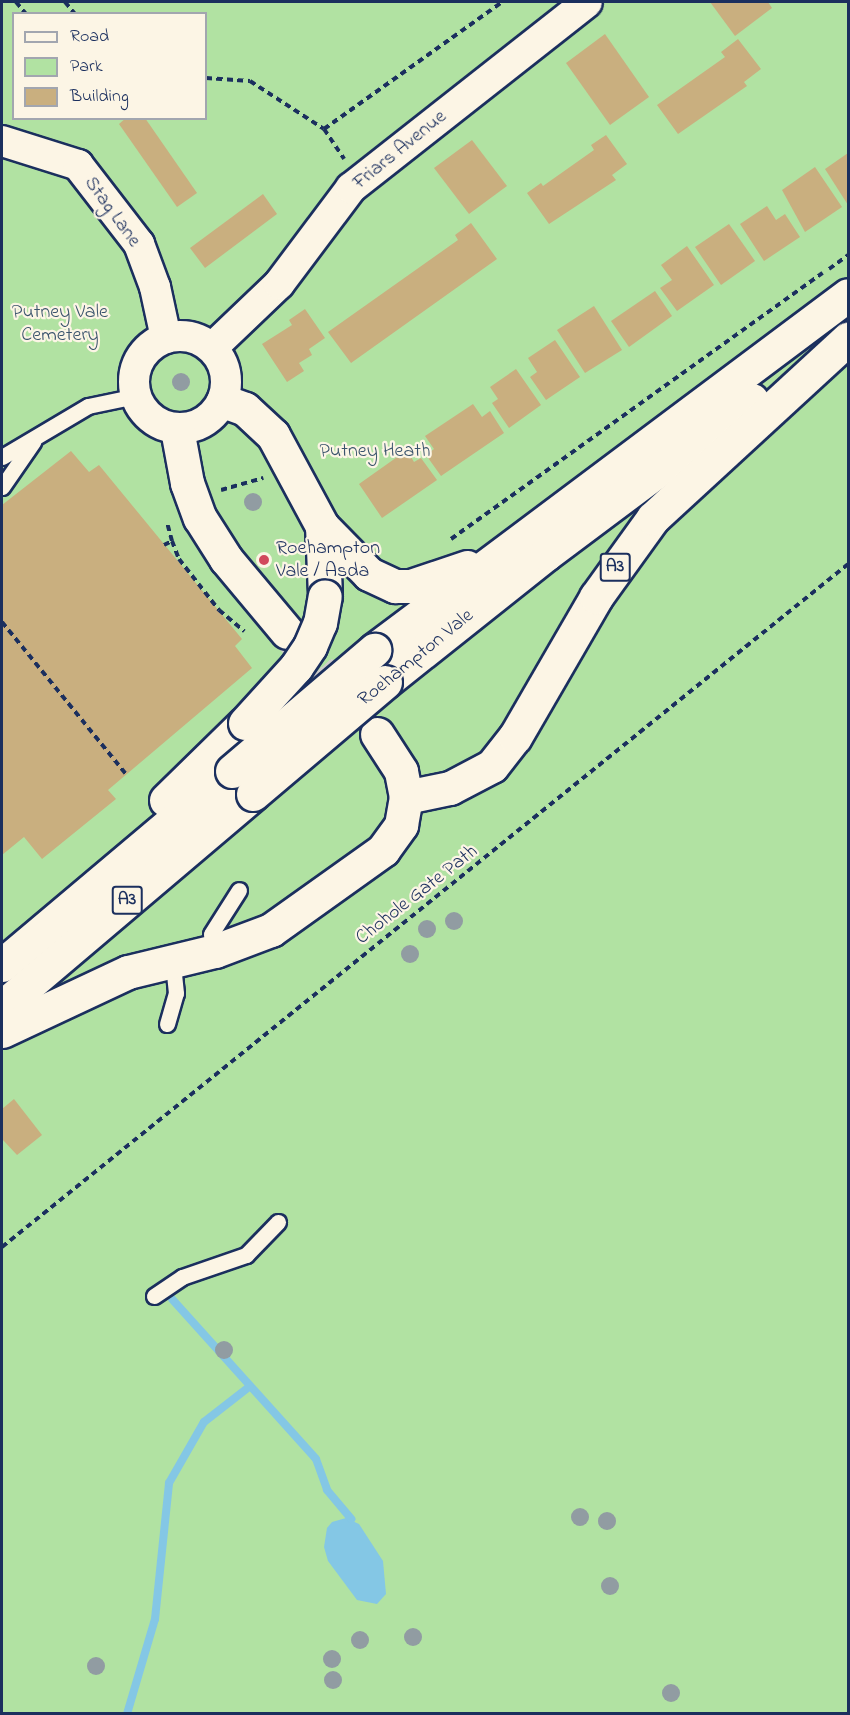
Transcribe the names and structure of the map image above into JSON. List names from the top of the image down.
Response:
{
  "streets": {
    "highway": ["A3", "Roehampton Vale"],
    "street": ["Friars Avenue", "Stag Lane"],
    "path": ["Chohole Gate Path"]
  },
  "crossings": [
    ["Friars Avenue", "Stag Lane"],
    ["Friars Avenue", "A3"],
    ["Stag Lane", "A3"],
    ["A3", "Roehampton Vale"]
  ],
  "parks": ["Putney Vale Cemetery", "Putney Heath"],
  "places": ["Roehampton Vale / Asda"],
  "legend": ["Road", "Park", "Building"]
}
